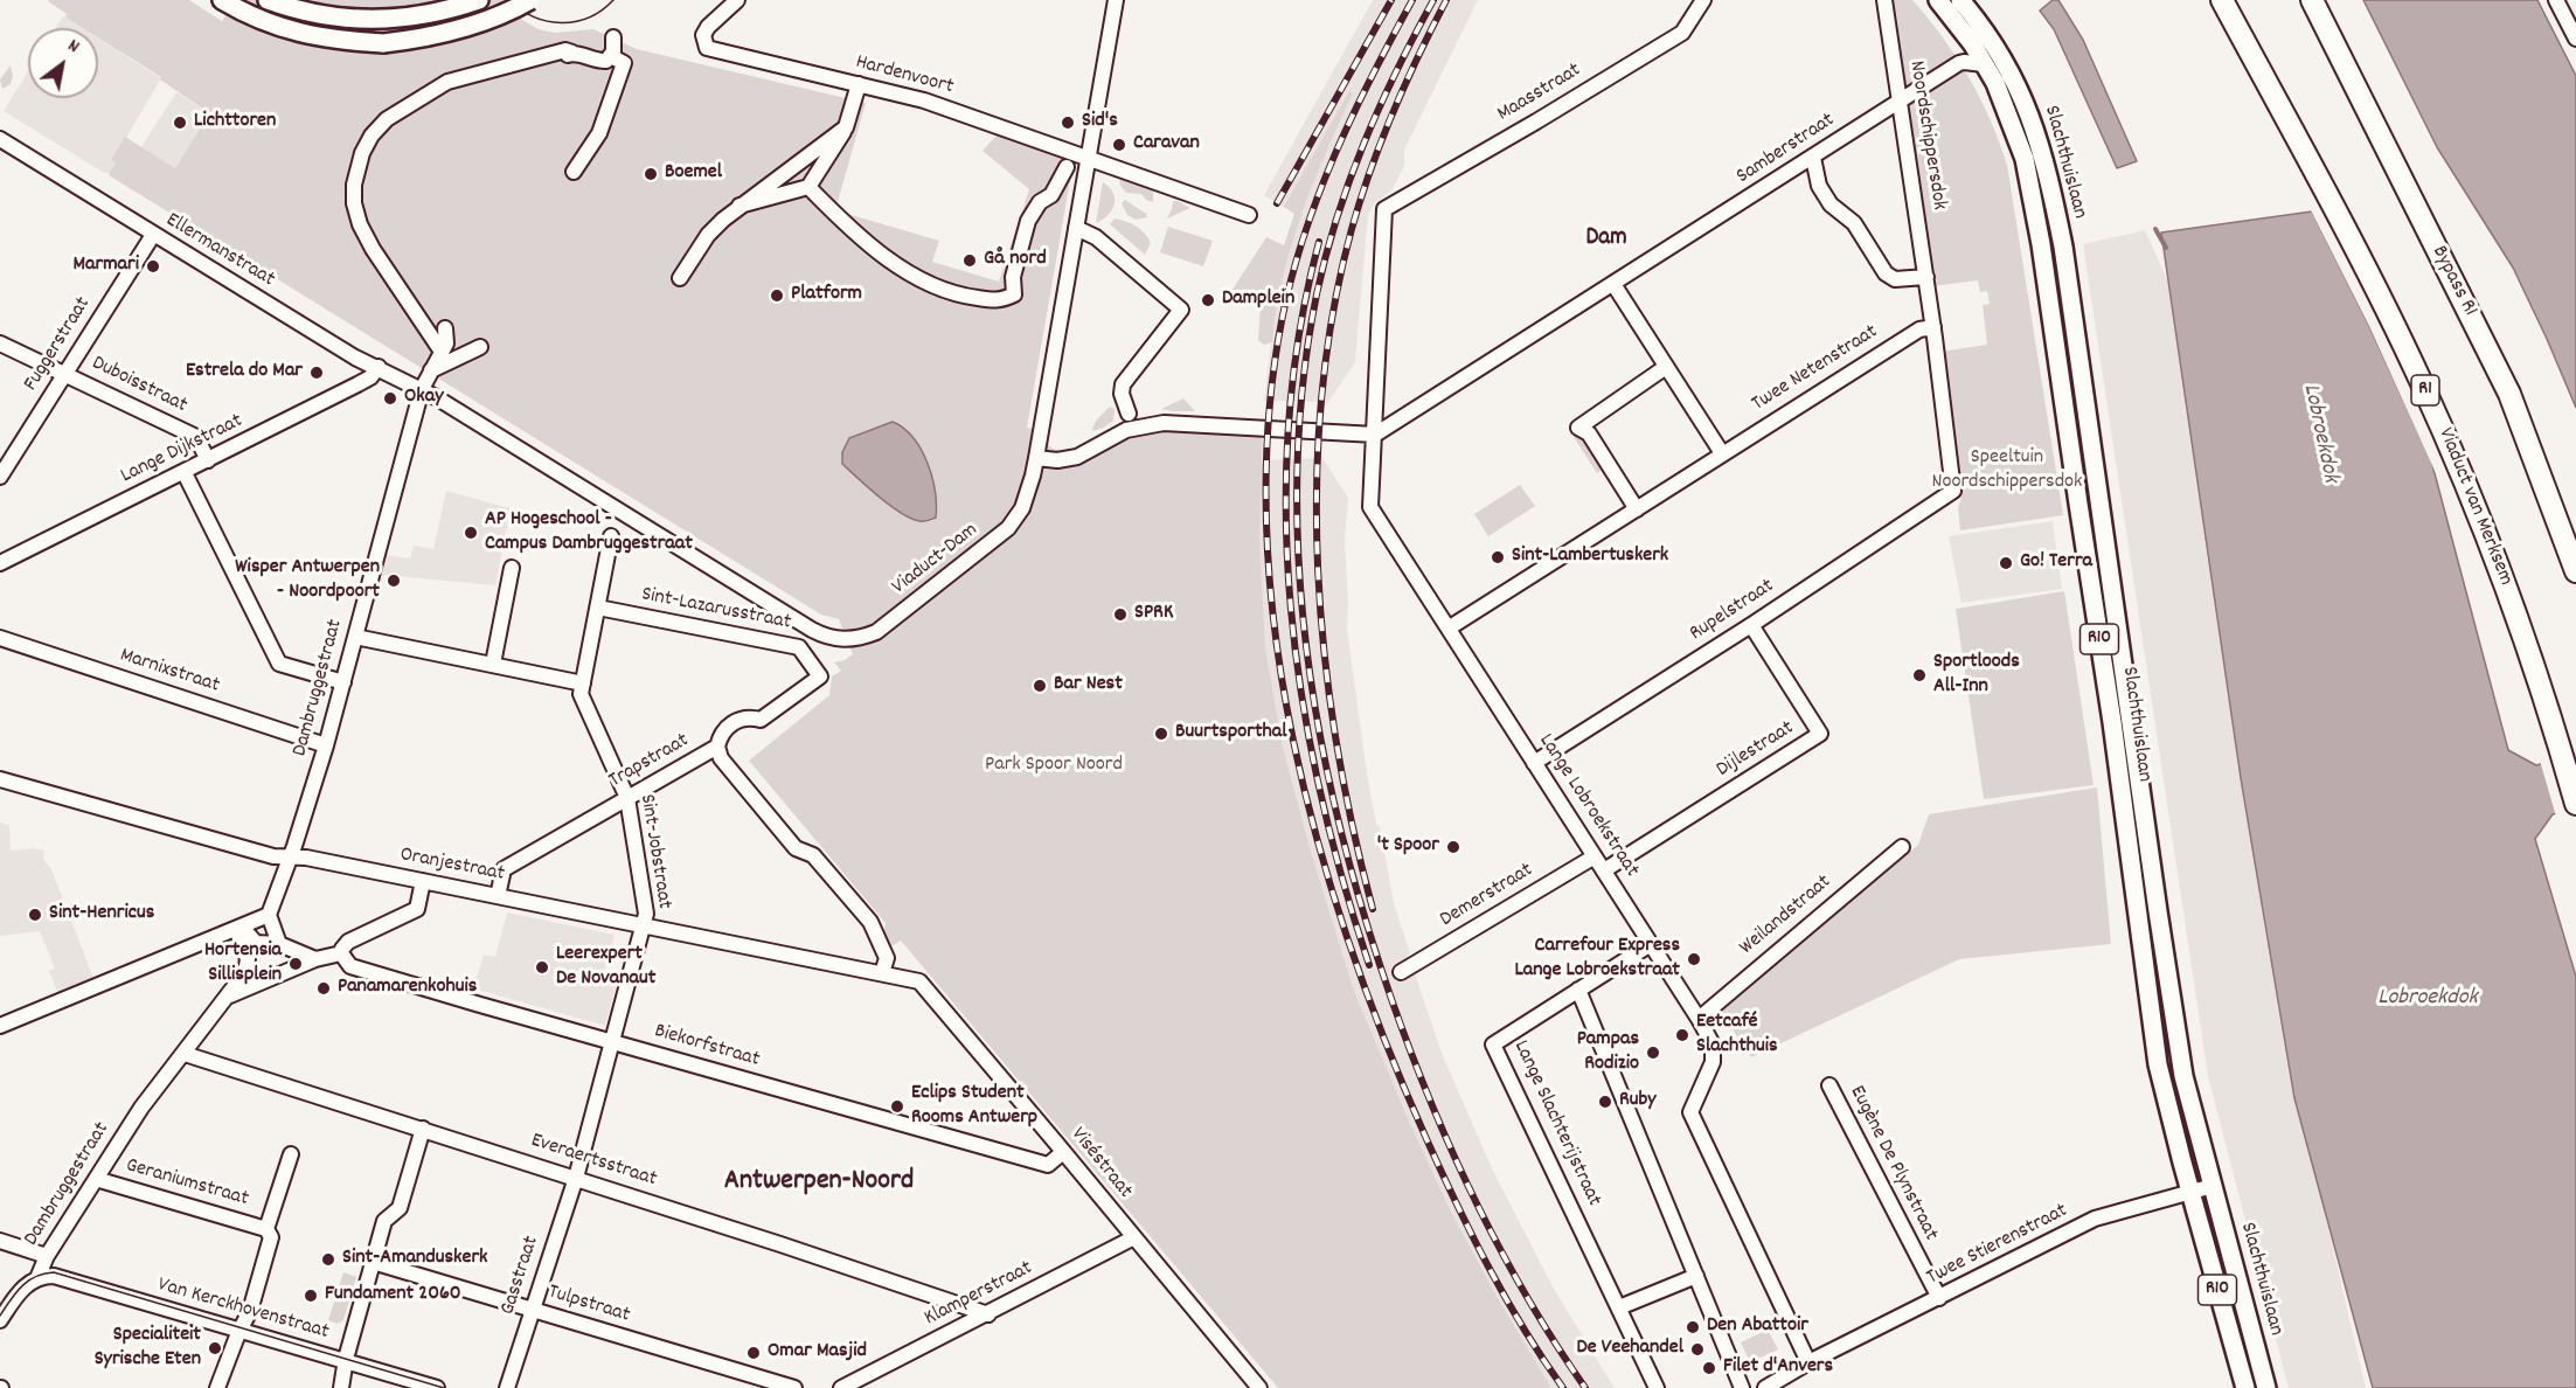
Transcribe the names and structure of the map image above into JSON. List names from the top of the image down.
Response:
{
  "streets": {
    "highway": ["Bypass R1", "R1", "Viaduct van Merksem"],
    "main road": ["Slachthuislaan", "R10"],
    "street": [
      "Hardenvoort",
      "Maasstraat",
      "Noordschippersdok",
      "Samberstraat",
      "Ellermanstraat",
      "Fuggerstraat",
      "Twee Netenstraat",
      "Duboisstraat",
      "Lange Dijkstraat",
      "Viaduct-Dam",
      "Sint-Lazarusstraat",
      "Rupelstraat",
      "Marnixstraat",
      "Dambruggestraat",
      "Dijlestraat",
      "Trapstraat",
      "Lange Lobroekstraat",
      "Sint-Jobstraat",
      "Oranjestraat",
      "Demerstraat",
      "Weilandstraat",
      "Biekorfstraat",
      "Lange Slachterijstraat",
      "Everaertsstraat",
      "Viséstraat",
      "Eugène De Plynstraat",
      "Geraniumstraat",
      "Twee Stierenstraat",
      "Gasstraat",
      "Klamperstraat",
      "Tulpstraat",
      "Van Kerckhovenstraat"
    ]
  },
  "crossings": [
    ["Hardenvoort", "Viaduct-Dam"],
    ["Maasstraat", "Lange Lobroekstraat"],
    ["Noordschippersdok", "Samberstraat"],
    ["Noordschippersdok", "Twee Netenstraat"],
    ["Noordschippersdok", "Rupelstraat"],
    ["Samberstraat", "Slachthuislaan"],
    ["Samberstraat", "Lange Lobroekstraat"],
    ["Slachthuislaan", "Twee Stierenstraat"],
    ["Ellermanstraat", "Fuggerstraat"],
    ["Ellermanstraat", "Lange Dijkstraat"],
    ["Ellermanstraat", "Viaduct-Dam"],
    ["Ellermanstraat", "Dambruggestraat"],
    ["Fuggerstraat", "Duboisstraat"],
    ["Twee Netenstraat", "Lange Lobroekstraat"],
    ["Duboisstraat", "Lange Dijkstraat"],
    ["Viaduct-Dam", "Dambruggestraat"],
    ["Sint-Lazarusstraat", "Trapstraat"],
    ["Sint-Lazarusstraat", "Sint-Jobstraat"],
    ["Rupelstraat", "Dijlestraat"],
    ["Rupelstraat", "Lange Lobroekstraat"],
    ["Marnixstraat", "Dambruggestraat"],
    ["Dambruggestraat", "Oranjestraat"],
    ["Dambruggestraat", "Everaertsstraat"],
    ["Dambruggestraat", "Geraniumstraat"],
    ["Dambruggestraat", "Van Kerckhovenstraat"],
    ["Dijlestraat", "Lange Lobroekstraat"],
    ["Trapstraat", "Sint-Jobstraat"],
    ["Trapstraat", "Oranjestraat"],
    ["Lange Lobroekstraat", "Demerstraat"],
    ["Lange Lobroekstraat", "Weilandstraat"],
    ["Lange Lobroekstraat", "Lange Slachterijstraat"],
    ["Lange Lobroekstraat", "Twee Stierenstraat"],
    ["Sint-Jobstraat", "Oranjestraat"],
    ["Sint-Jobstraat", "Biekorfstraat"],
    ["Sint-Jobstraat", "Everaertsstraat"],
    ["Sint-Jobstraat", "Gasstraat"],
    ["Oranjestraat", "Viséstraat"],
    ["Biekorfstraat", "Viséstraat"],
    ["Everaertsstraat", "Gasstraat"],
    ["Everaertsstraat", "Klamperstraat"],
    ["Viséstraat", "Klamperstraat"],
    ["Eugène De Plynstraat", "Twee Stierenstraat"],
    ["Gasstraat", "Tulpstraat"]
  ],
  "districts": ["Dam", "Antwerpen-Noord"],
  "water": ["Lobroekdok"],
  "parks": ["Speeltuin Noordschippersdok", "Park Spoor Noord"],
  "places": [
    "Lichttoren",
    "Sid's",
    "Caravan",
    "Boemel",
    "Gå nord",
    "Marmari",
    "Platform",
    "Damplein",
    "Estrela do Mar",
    "Okay",
    "AP Hogeschool - Campus Dambruggestraat",
    "Sint-Lambertuskerk",
    "Go! Terra",
    "Wisper Antwerpen - Noordpoort",
    "SPRK",
    "Sportloods All-Inn",
    "Bar Nest",
    "Buurtsporthal",
    "'t Spoor",
    "Sint-Henricus",
    "Carrefour Express Lange Lobroekstraat",
    "Hortensia Sillisplein",
    "Leerexpert De Novanaut",
    "Panamarenkohuis",
    "Eetcafé Slachthuis",
    "Pampas Rodizio",
    "Ruby",
    "Eclips Student Rooms Antwerp",
    "Sint-Amanduskerk",
    "Fundament 2060",
    "Den Abattoir",
    "Specialiteit Syrische Eten",
    "De Veehandel",
    "Omar Masjid",
    "Filet d'Anvers"
  ],
  "north": "top right"
}
